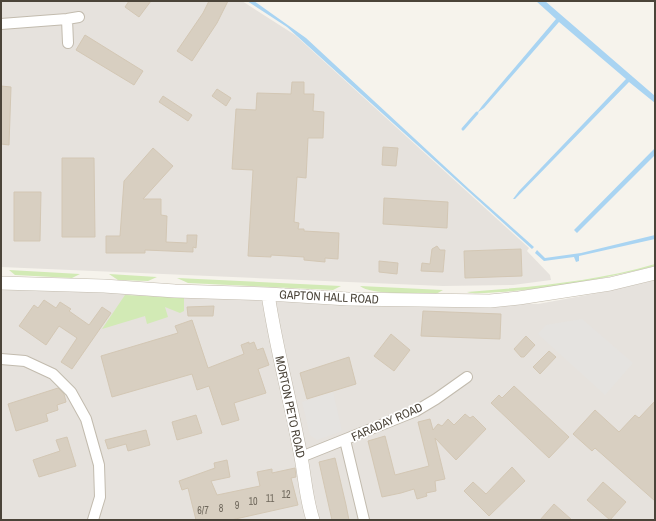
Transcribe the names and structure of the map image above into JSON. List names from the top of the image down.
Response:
{
  "streets": {
    "street": ["GAPTON HALL ROAD", "MORTON PETO ROAD", "FARADAY ROAD"]
  },
  "crossings": [
    ["GAPTON HALL ROAD", "MORTON PETO ROAD"],
    ["MORTON PETO ROAD", "FARADAY ROAD"]
  ],
  "house_numbers": [
    "12",
    "11",
    "10",
    "9",
    "8",
    "6/7"
  ]
}
